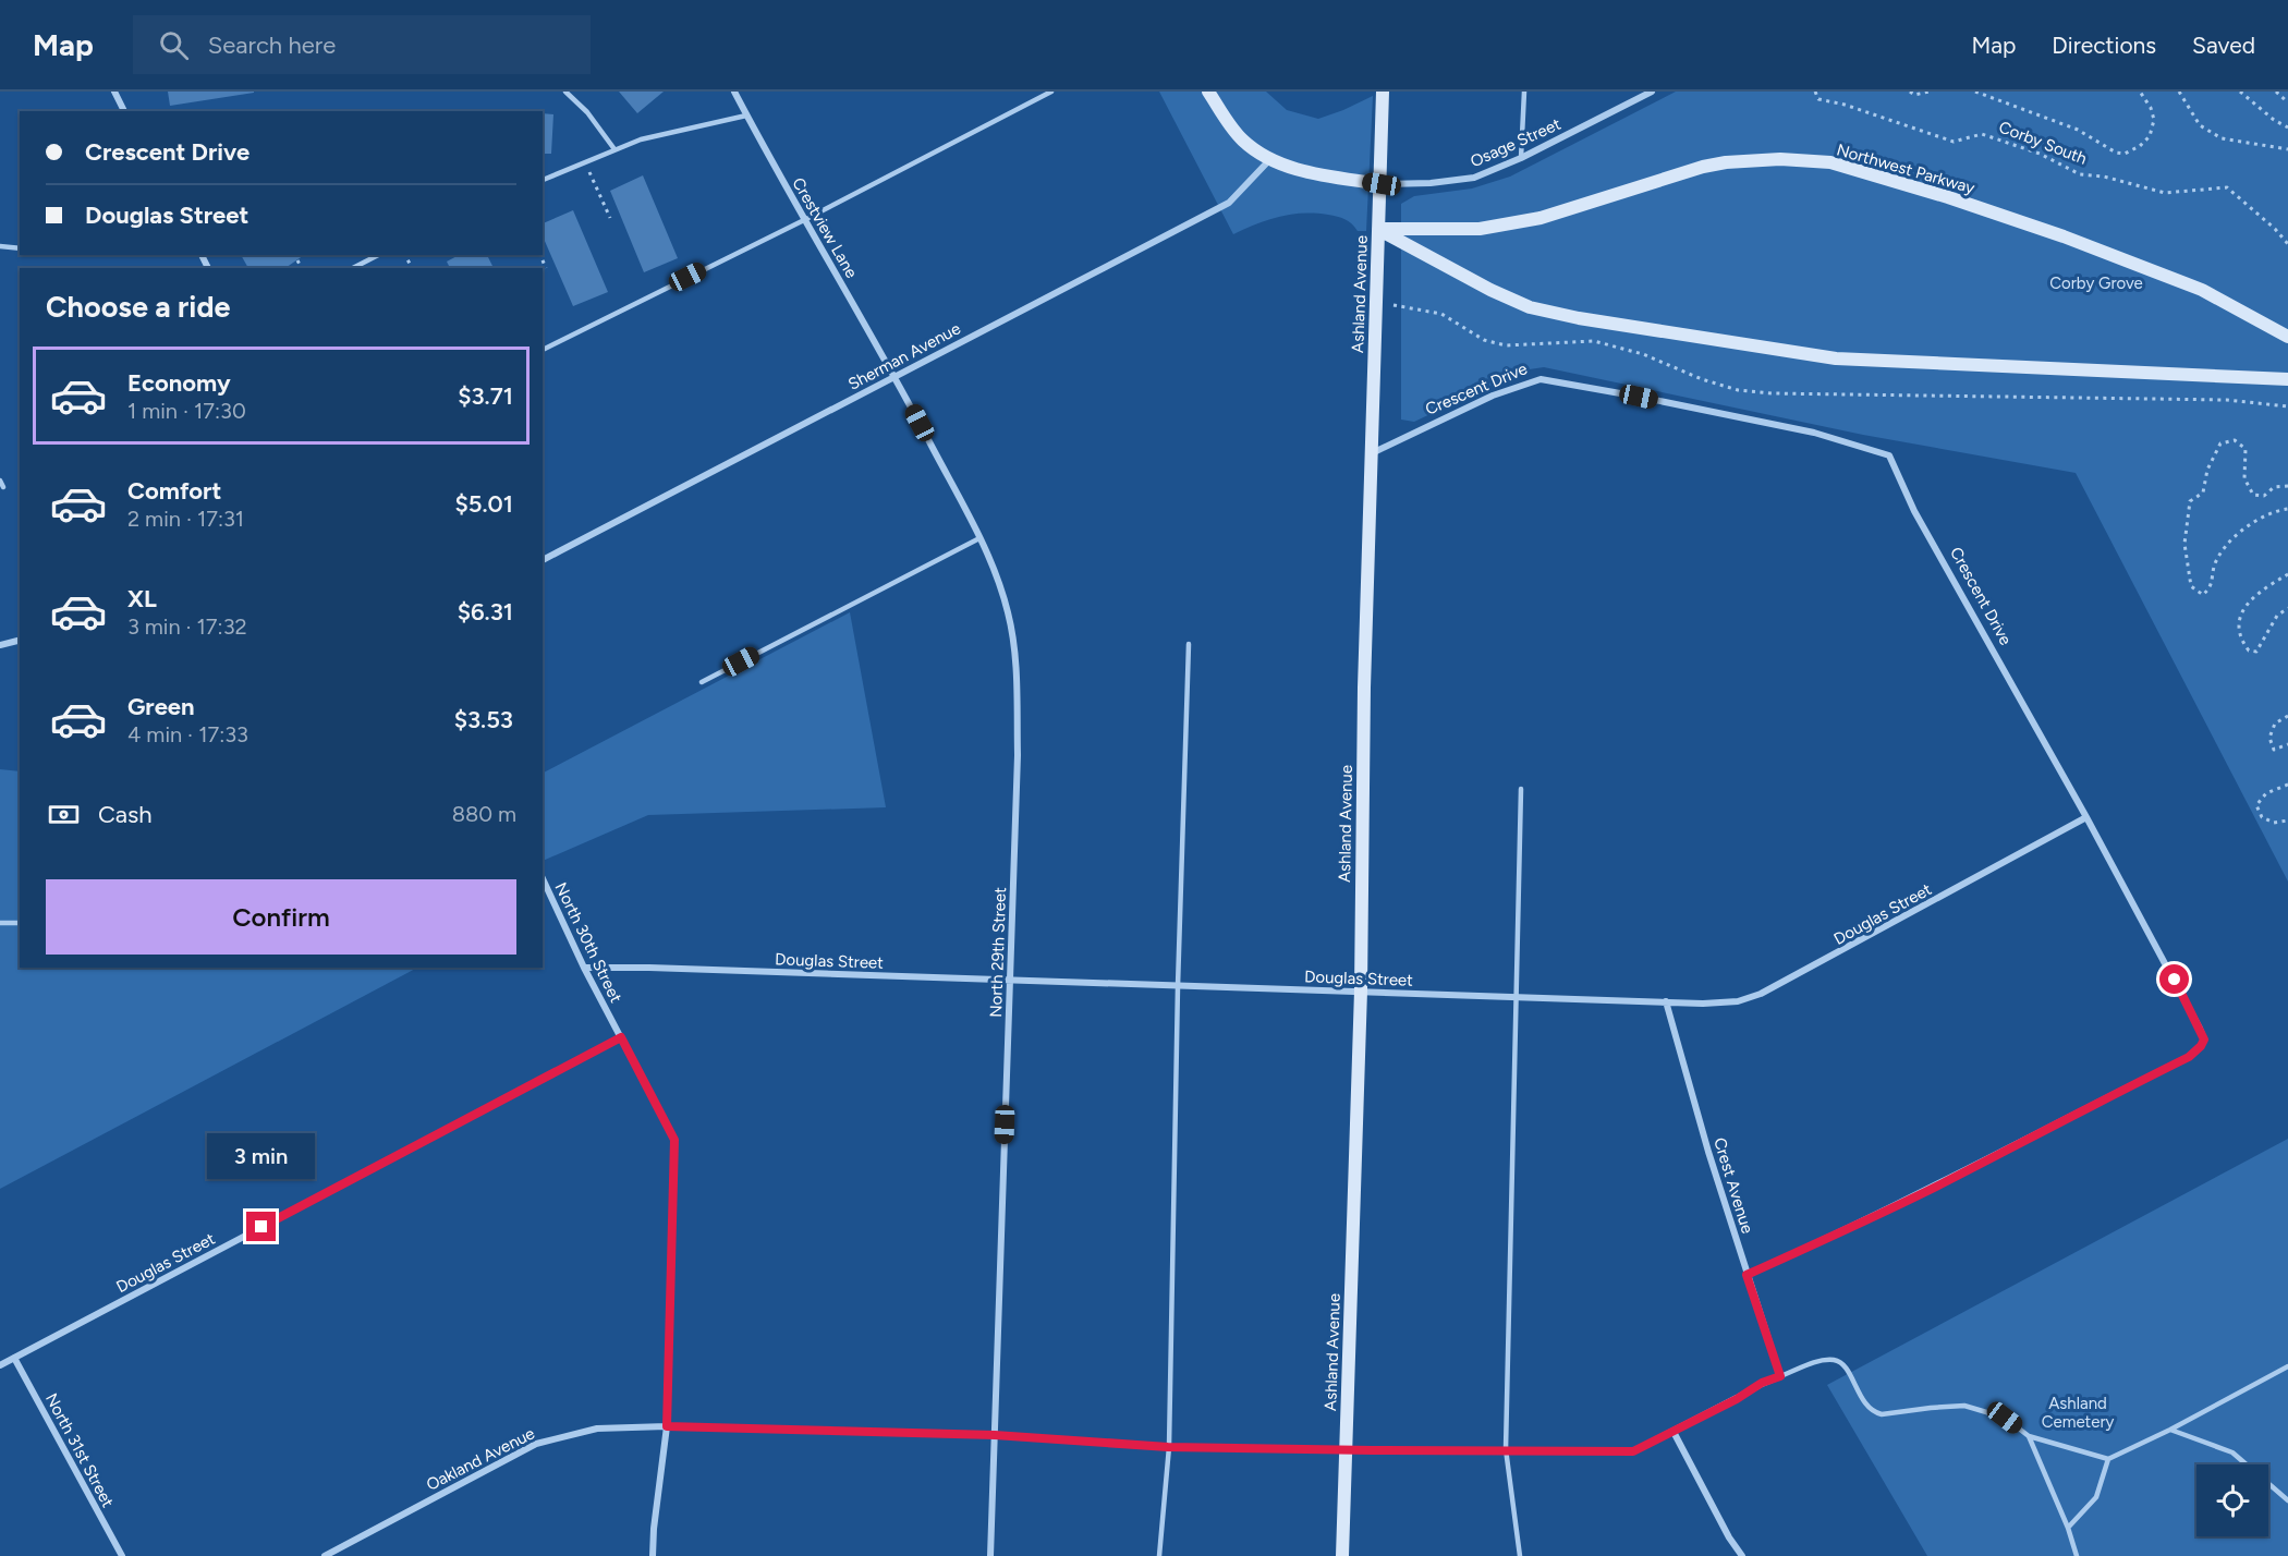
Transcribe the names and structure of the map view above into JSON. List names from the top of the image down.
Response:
{
  "streets": {
    "street": [
      "Osage Street",
      "Northwest Parkway",
      "Crestview Lane",
      "Ashland Avenue",
      "Sherman Avenue",
      "Crescent Drive",
      "Douglas Street",
      "North 30th Street",
      "North 29th Street",
      "Crest Avenue",
      "North 31st Street",
      "Oakland Avenue"
    ],
    "path": ["Corby South"]
  },
  "crossings": [
    ["Osage Street", "Ashland Avenue"],
    ["Northwest Parkway", "Ashland Avenue"],
    ["Crestview Lane", "Sherman Avenue"],
    ["Crestview Lane", "North 29th Street"],
    ["Ashland Avenue", "Crescent Drive"],
    ["Ashland Avenue", "Douglas Street"],
    ["Ashland Avenue", "Oakland Avenue"],
    ["Sherman Avenue", "North 29th Street"],
    ["Crescent Drive", "Douglas Street"],
    ["Crescent Drive", "Crest Avenue"],
    ["Douglas Street", "North 30th Street"],
    ["Douglas Street", "North 29th Street"],
    ["Douglas Street", "Crest Avenue"],
    ["Douglas Street", "North 31st Street"],
    ["North 30th Street", "Oakland Avenue"],
    ["North 29th Street", "Oakland Avenue"],
    ["Crest Avenue", "Oakland Avenue"]
  ],
  "parks": ["Corby Grove", "Ashland Cemetery"],
  "page": {
    "header": "Map",
    "search": "Search here",
    "nav": ["Map", "Directions", "Saved"],
    "banner": ["Crescent Drive", "Douglas Street"],
    "heading": "Choose a ride",
    "list": [
      {
        "name": "Economy",
        "note": "1 min · 17:30",
        "value": "$3.71"
      },
      {
        "name": "Comfort",
        "note": "2 min · 17:31",
        "value": "$5.01"
      },
      {
        "name": "XL",
        "note": "3 min · 17:32",
        "value": "$6.31"
      },
      {
        "name": "Green",
        "note": "4 min · 17:33",
        "value": "$3.53"
      }
    ],
    "pay": ["Cash", "880 m"],
    "buttons": "Confirm",
    "bubble": "3 min"
  }
}
